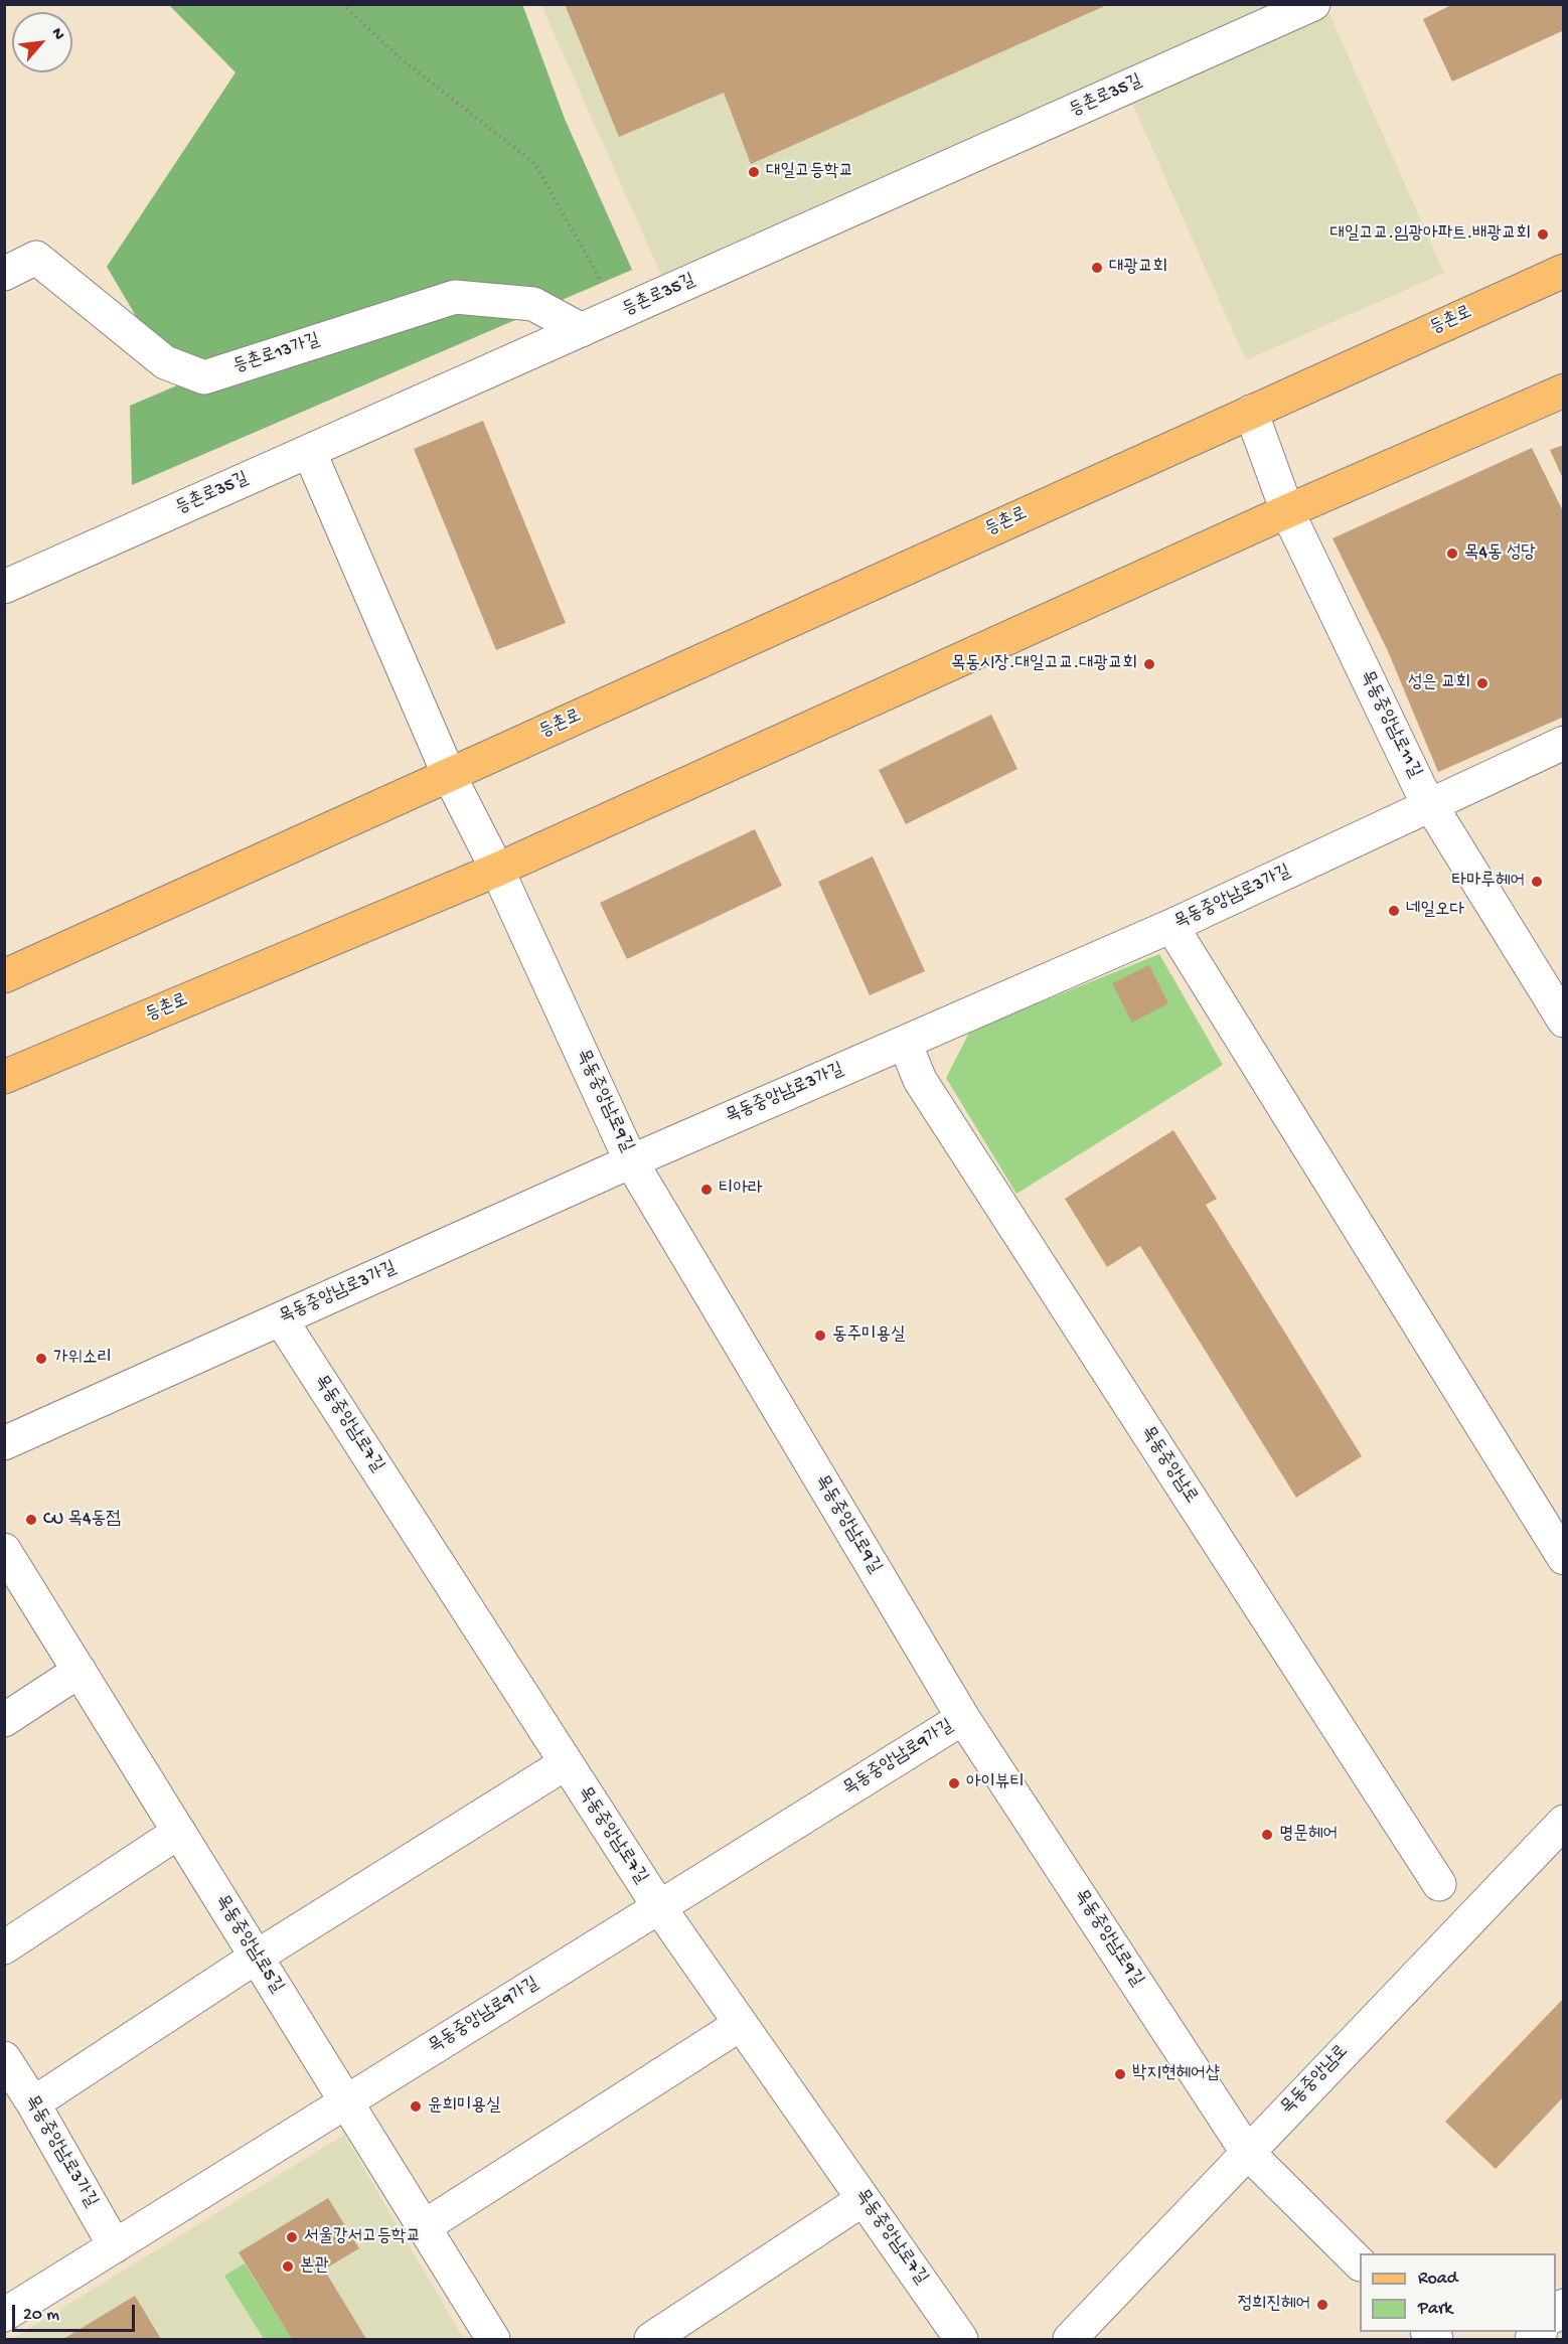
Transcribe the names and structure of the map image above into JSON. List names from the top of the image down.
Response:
{
  "streets": {
    "main road": ["등촌로"],
    "street": [
      "등촌로35길",
      "등촌로13가길",
      "목동중앙남로11길",
      "목동중앙남로3가길",
      "목동중앙남로9길",
      "목동중앙남로7길",
      "목동중앙남로",
      "목동중앙남로9가길",
      "목동중앙남로5길"
    ]
  },
  "crossings": [
    ["등촌로35길", "등촌로13가길"],
    ["등촌로", "목동중앙남로11길"],
    ["등촌로", "목동중앙남로9길"],
    ["목동중앙남로11길", "목동중앙남로3가길"],
    ["목동중앙남로3가길", "목동중앙남로9길"],
    ["목동중앙남로3가길", "목동중앙남로7길"],
    ["목동중앙남로3가길", "목동중앙남로"],
    ["목동중앙남로3가길", "목동중앙남로9가길"],
    ["목동중앙남로9길", "목동중앙남로"],
    ["목동중앙남로9길", "목동중앙남로9가길"],
    ["목동중앙남로7길", "목동중앙남로9가길"],
    ["목동중앙남로9가길", "목동중앙남로5길"]
  ],
  "places": [
    "대일고등학교",
    "대일고교.임광아파트.배광교회",
    "대광교회",
    "목4동 성당",
    "목동시장.대일고교.대광교회",
    "성은 교회",
    "타마루헤어",
    "네일오다",
    "티아라",
    "동주미용실",
    "가위소리",
    "CU 목4동점",
    "아이뷰티",
    "명문헤어",
    "박지현헤어샵",
    "윤희미용실",
    "서울강서고등학교",
    "본관",
    "정희진헤어"
  ],
  "legend": ["Road", "Park"],
  "scale_bar": "20 m",
  "north": "top right"
}
